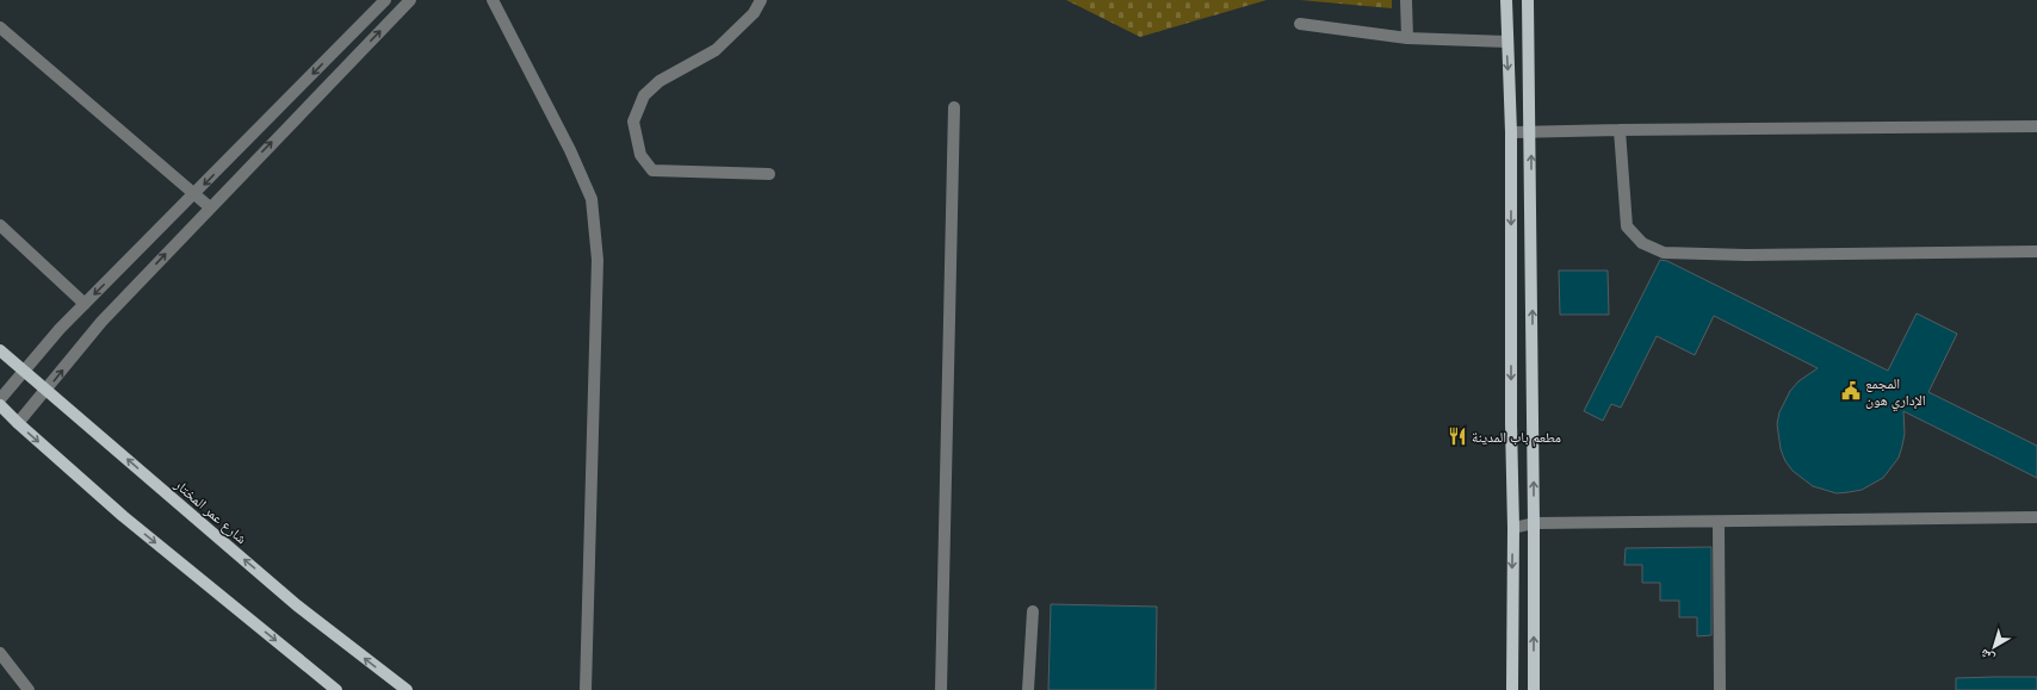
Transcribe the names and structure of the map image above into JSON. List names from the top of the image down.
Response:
{
  "streets": {
    "main road": ["شارع عمر المختار"]
  },
  "places": {
    "public building": ["المجمع الإداري هون"],
    "restaurant": ["مطعم باب المدينة"]
  },
  "north": "bottom left"
}
